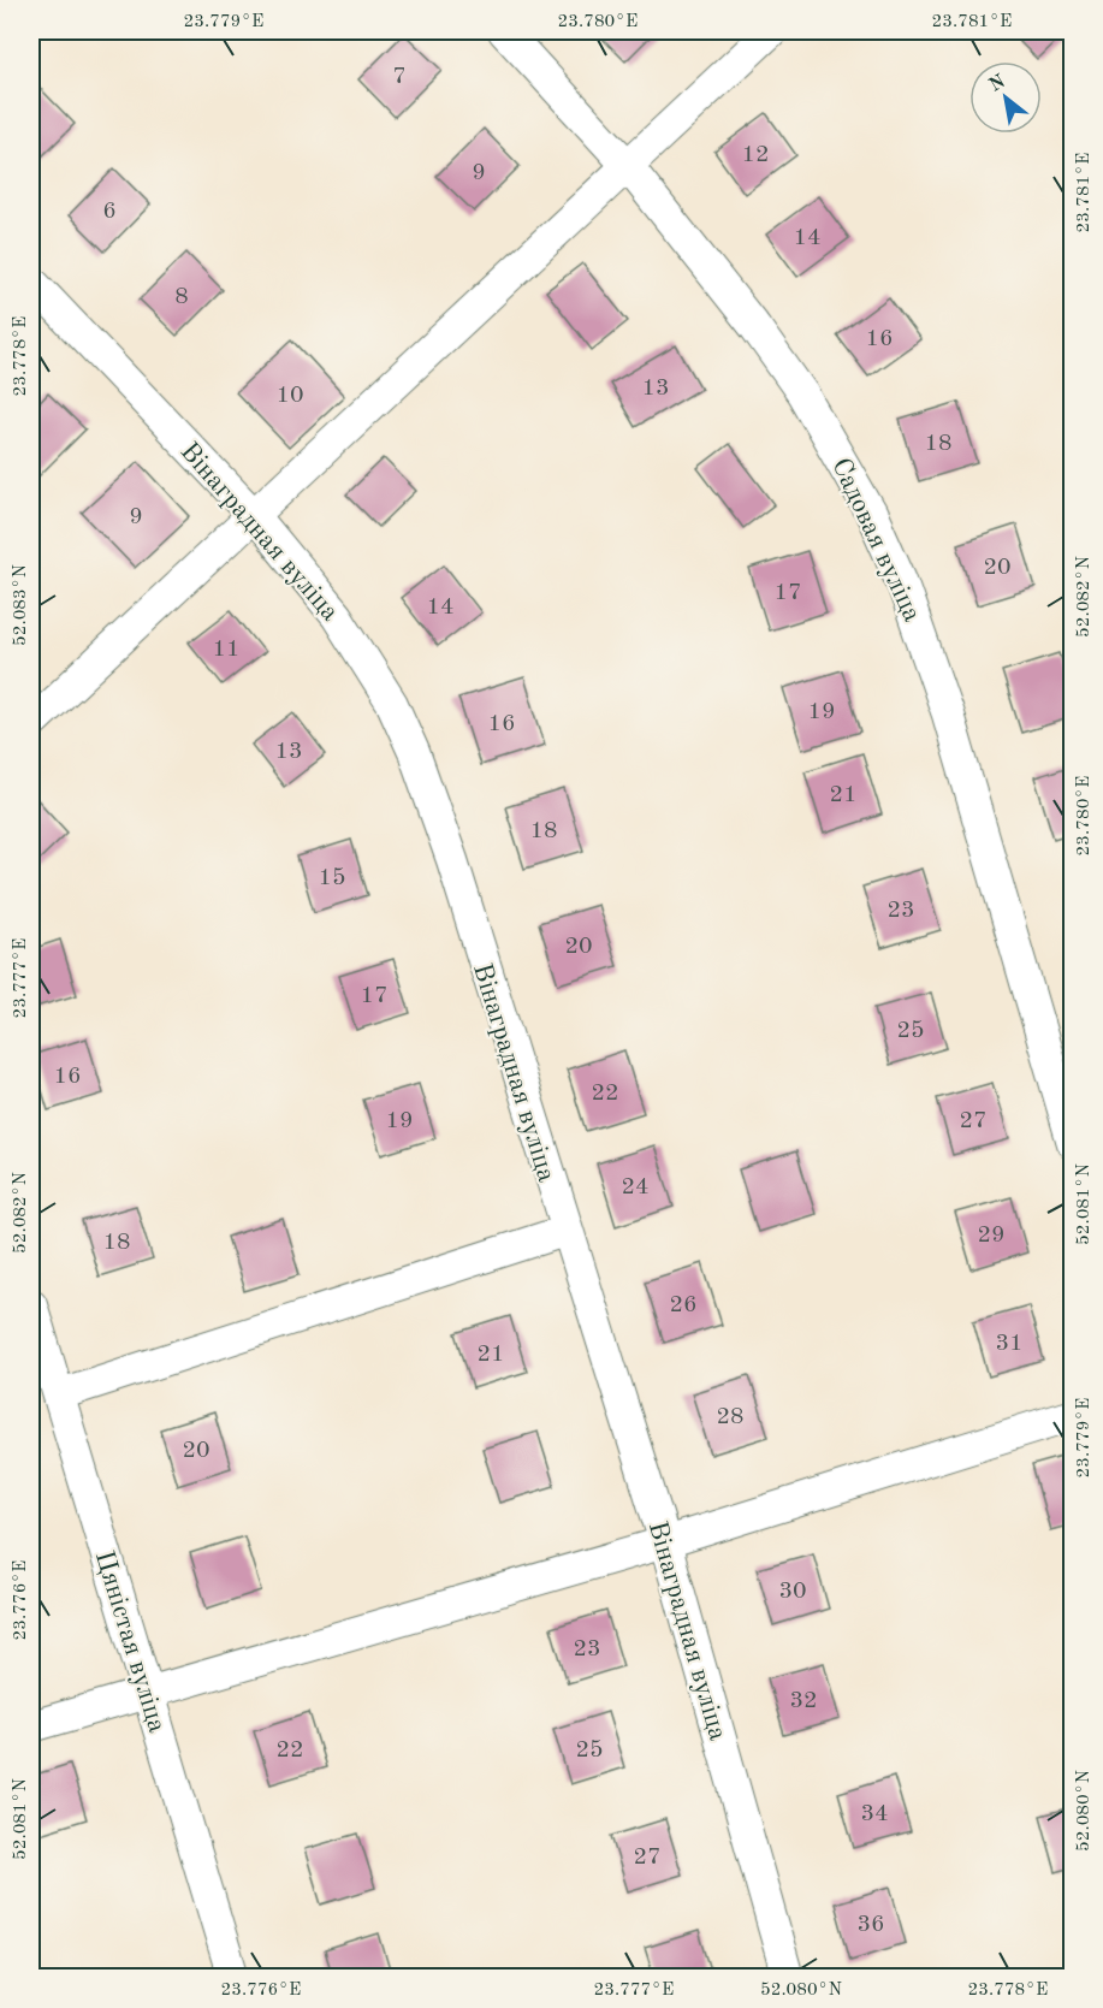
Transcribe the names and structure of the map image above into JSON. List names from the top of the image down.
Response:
{
  "streets": {
    "street": ["Вінаградная вуліца", "Садовая вуліца", "Цяністая вуліца"]
  },
  "house_numbers": [
    "7",
    "12",
    "9",
    "6",
    "14",
    "8",
    "16",
    "13",
    "10",
    "18",
    "9",
    "20",
    "17",
    "14",
    "11",
    "19",
    "16",
    "13",
    "21",
    "18",
    "15",
    "23",
    "20",
    "17",
    "25",
    "16",
    "22",
    "19",
    "27",
    "24",
    "29",
    "18",
    "26",
    "31",
    "21",
    "28",
    "20",
    "30",
    "23",
    "32",
    "22",
    "25",
    "34",
    "27",
    "36"
  ],
  "north": "top left",
  "coordinates": [
    "23.779°E",
    "23.780°E",
    "23.781°E",
    "23.778°E",
    "52.082°N",
    "52.083°N",
    "23.777°E",
    "52.081°N",
    "23.776°E",
    "52.080°N"
  ]
}
